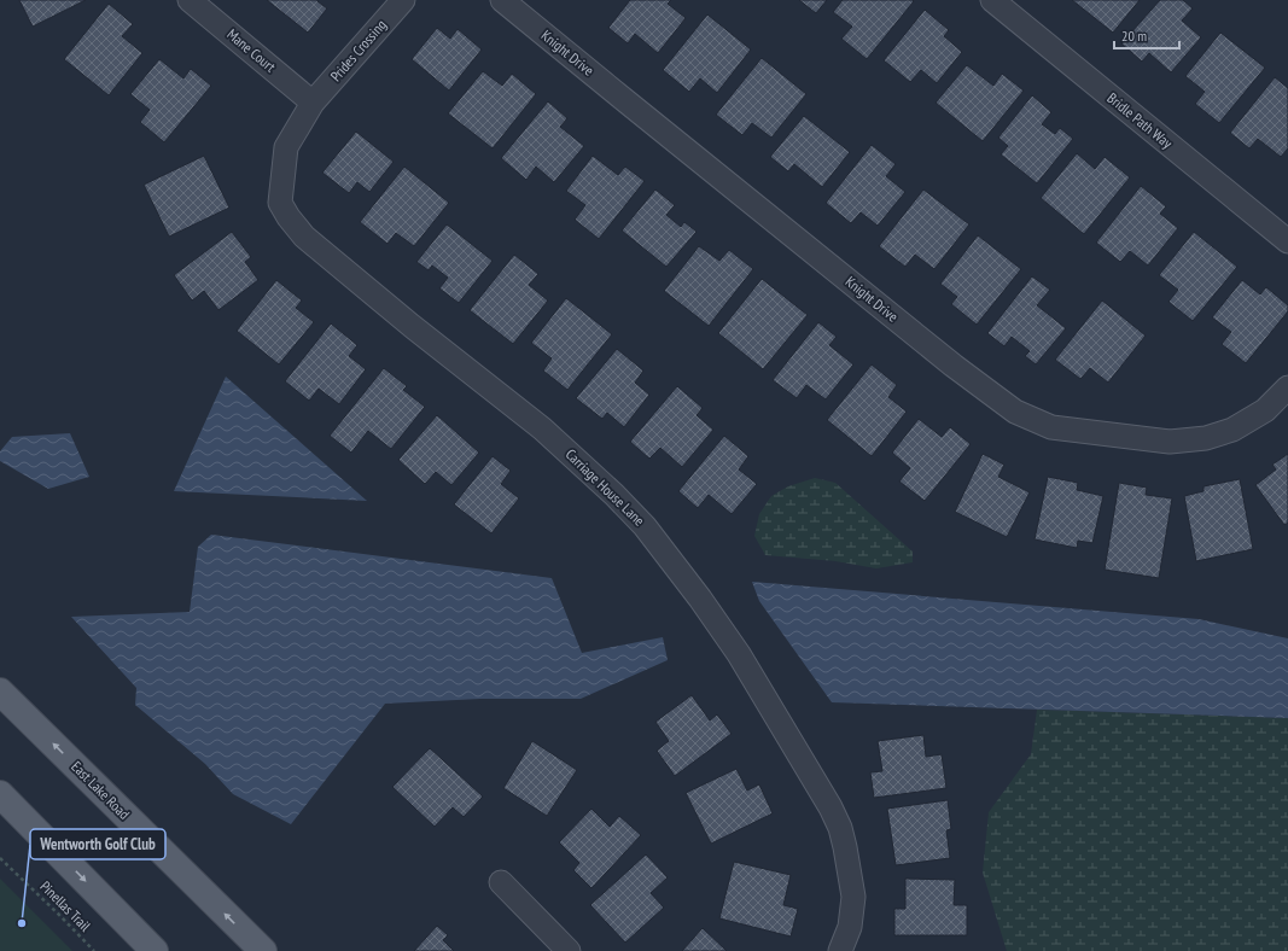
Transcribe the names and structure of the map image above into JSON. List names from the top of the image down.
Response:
{
  "streets": {
    "main road": ["East Lake Road"],
    "street": [
      "Mane Court",
      "Prides Crossing",
      "Knight Drive",
      "Bridle Path Way",
      "Carriage House Lane"
    ],
    "path": ["Pinellas Trail"]
  },
  "crossings": [
    ["Mane Court", "Prides Crossing"],
    ["Mane Court", "Carriage House Lane"],
    ["Prides Crossing", "Carriage House Lane"]
  ],
  "places": ["Wentworth Golf Club"],
  "scale_bar": "20 m"
}
